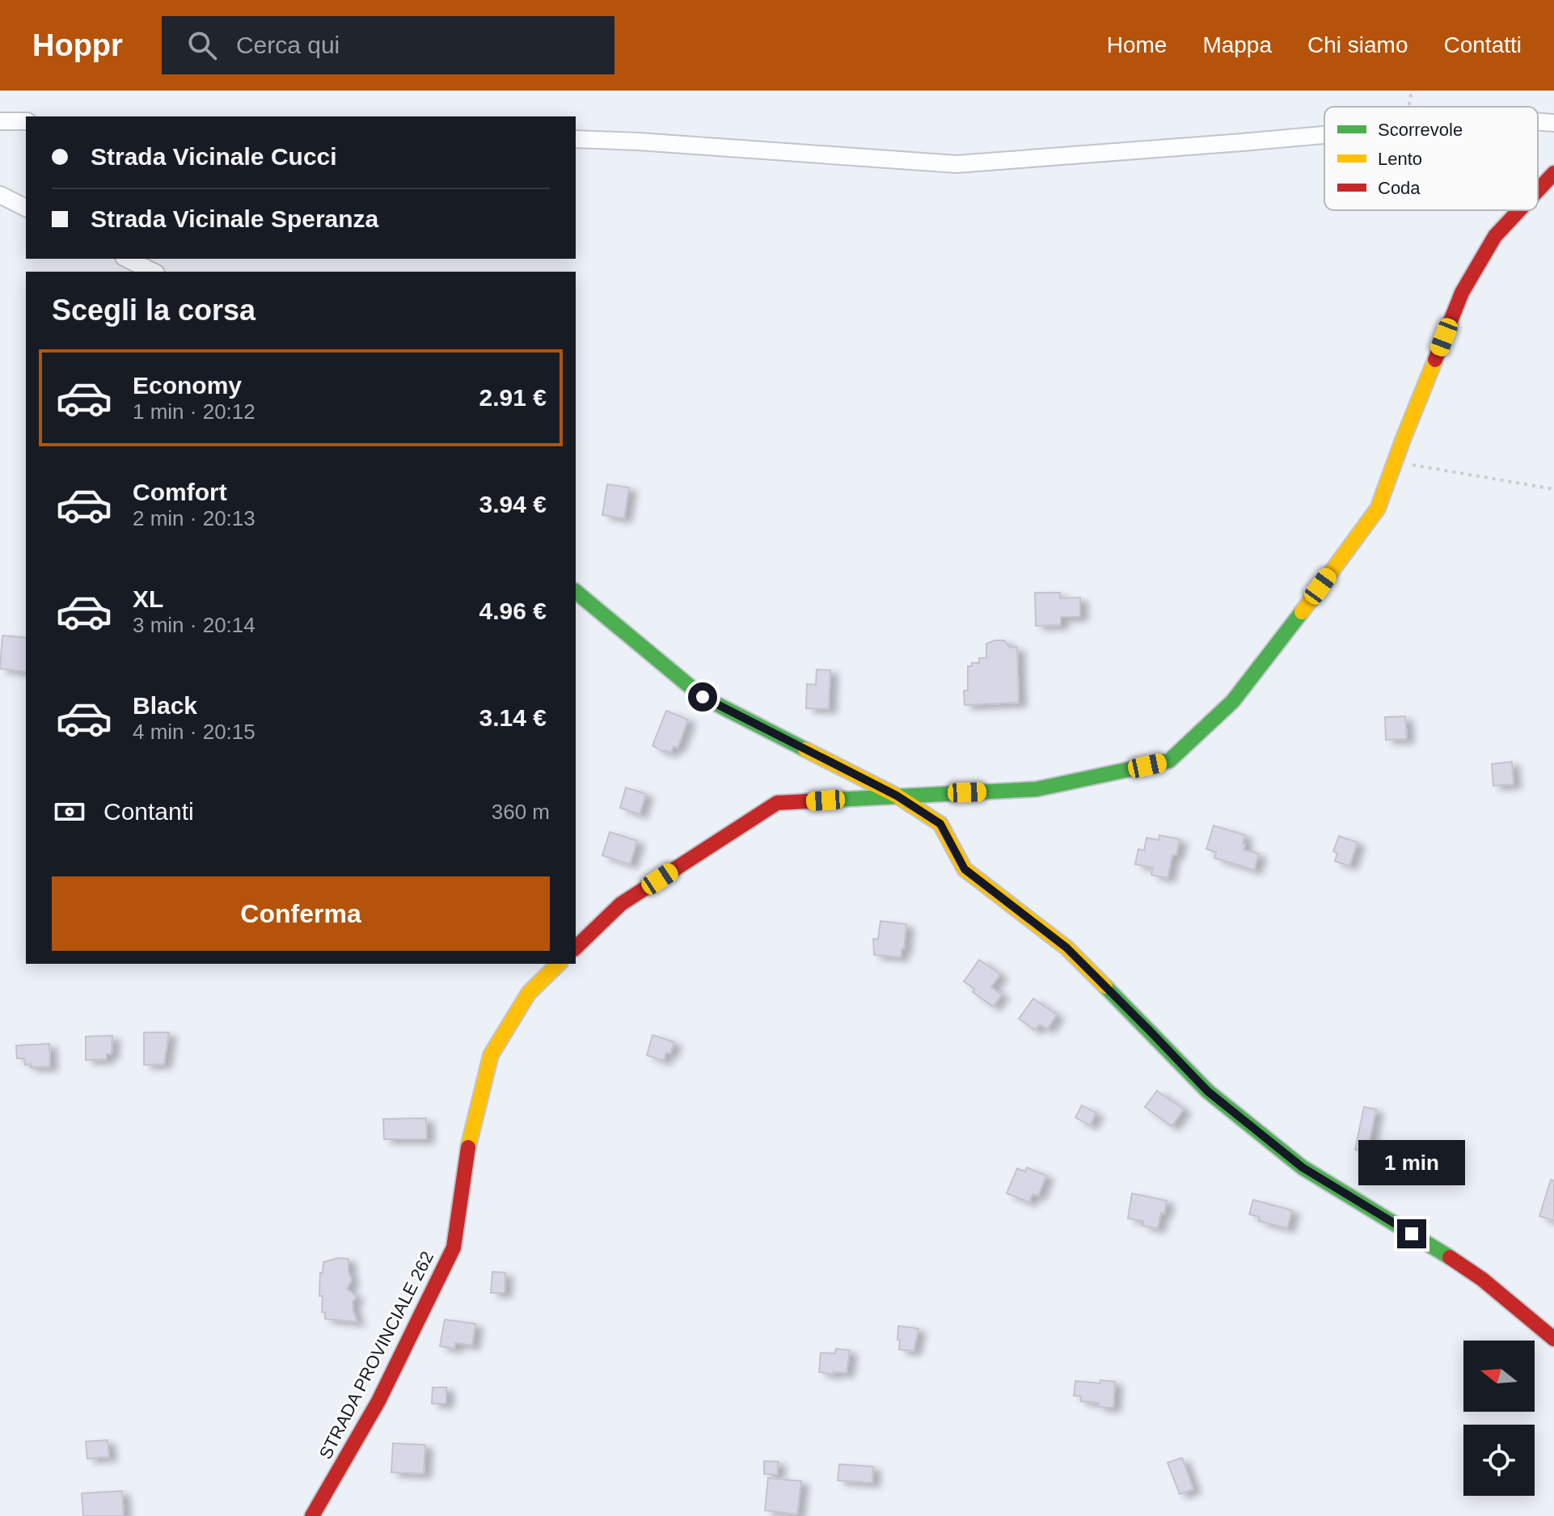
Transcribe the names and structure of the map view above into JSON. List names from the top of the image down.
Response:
{
  "streets": {
    "street": ["STRADA PROVINCIALE 262"]
  },
  "legend": ["Scorrevole", "Lento", "Coda"],
  "north": "left",
  "page": {
    "header": "Hoppr",
    "search": "Cerca qui",
    "nav": [
      "Home",
      "Mappa",
      "Chi siamo",
      "Contatti"
    ],
    "banner": ["Strada Vicinale Cucci", "Strada Vicinale Speranza"],
    "heading": "Scegli la corsa",
    "list": [
      {
        "name": "Economy",
        "note": "1 min · 20:12",
        "value": "2.91 €"
      },
      {
        "name": "Comfort",
        "note": "2 min · 20:13",
        "value": "3.94 €"
      },
      {
        "name": "XL",
        "note": "3 min · 20:14",
        "value": "4.96 €"
      },
      {
        "name": "Black",
        "note": "4 min · 20:15",
        "value": "3.14 €"
      }
    ],
    "pay": ["Contanti", "360 m"],
    "buttons": "Conferma",
    "bubble": "1 min"
  }
}
